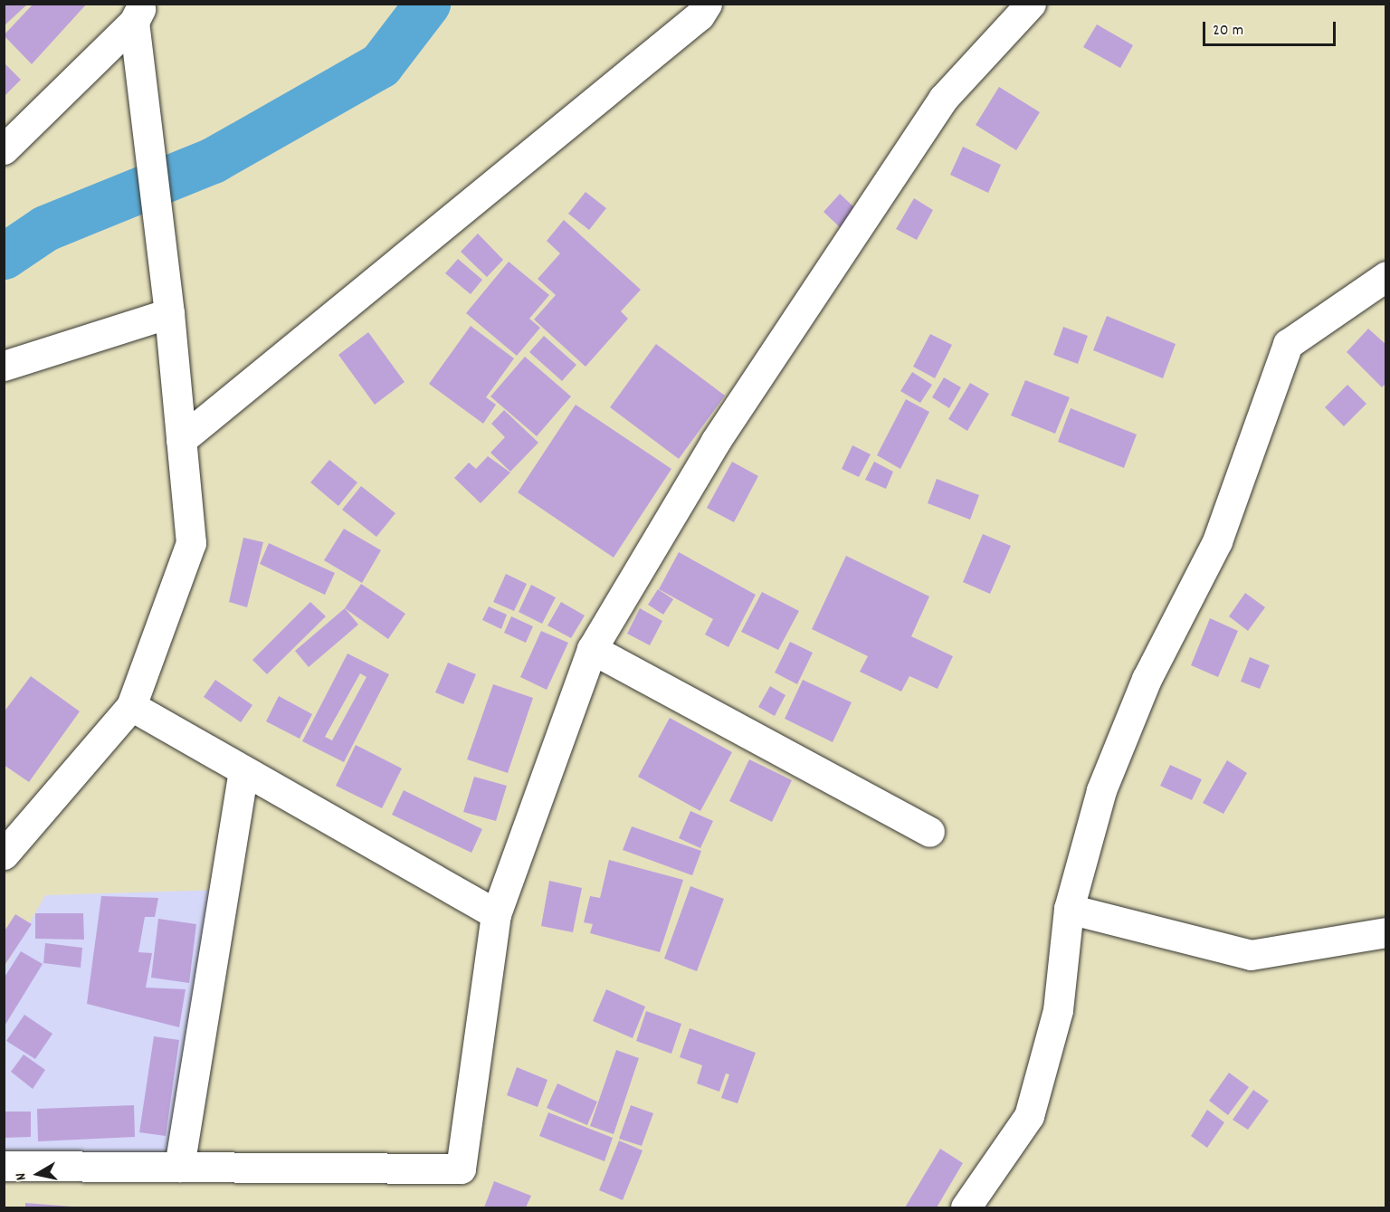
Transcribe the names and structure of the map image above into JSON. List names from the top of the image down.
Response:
{
  "scale_bar": "20 m",
  "north": "left"
}
